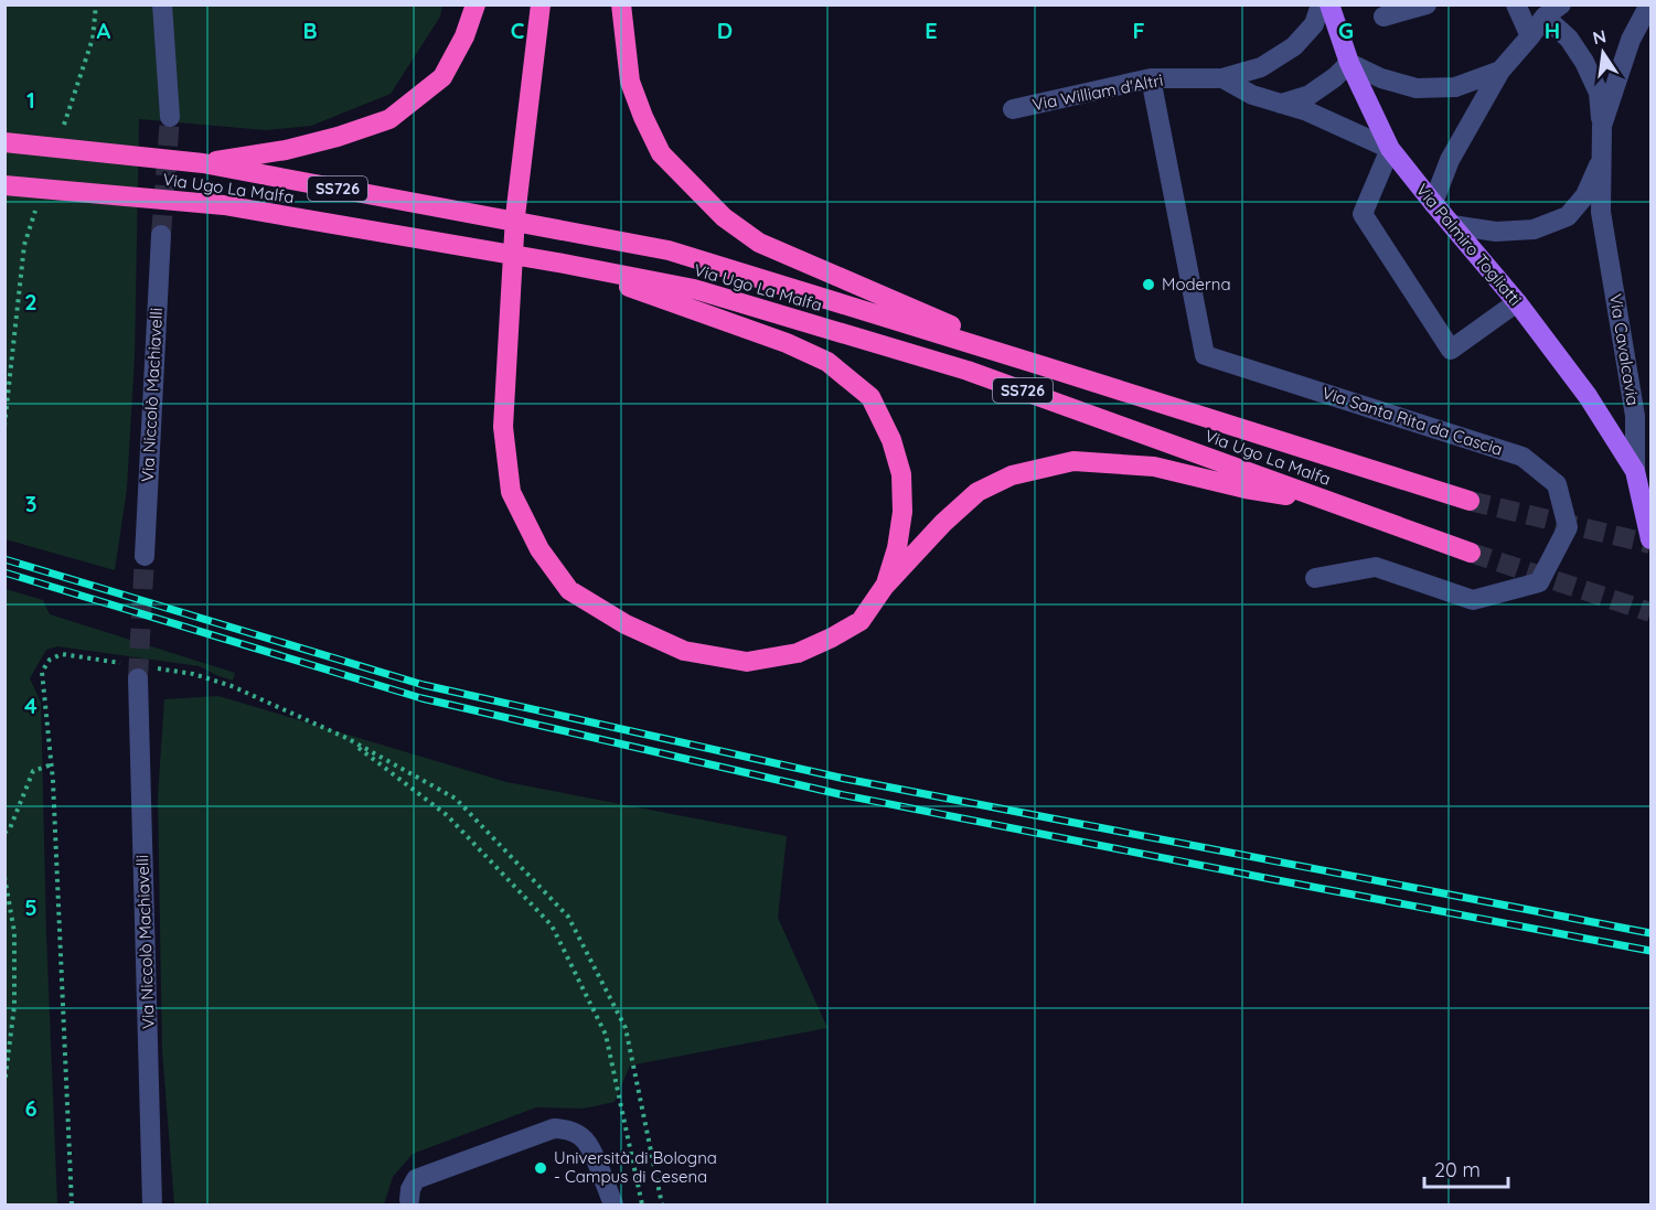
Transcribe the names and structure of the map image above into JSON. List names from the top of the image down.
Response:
{
  "streets": {
    "highway": ["Via Ugo La Malfa", "SS726"],
    "main road": ["Via Palmiro Togliatti", "Via Cavalcavia"],
    "street": ["Via William d'Altri", "Via Niccolò Machiavelli", "Via Santa Rita da Cascia"]
  },
  "crossings": [
    ["Via William d'Altri", "Via Palmiro Togliatti"],
    ["Via William d'Altri", "Via Santa Rita da Cascia"],
    ["Via Palmiro Togliatti", "Via Cavalcavia"]
  ],
  "places": ["Moderna", "Università di Bologna - Campus di Cesena"],
  "scale_bar": "20 m",
  "north": "top",
  "grid": {
    "columns": [
      "A",
      "B",
      "C",
      "D",
      "E",
      "F",
      "G",
      "H"
    ],
    "rows": [
      "1",
      "2",
      "3",
      "4",
      "5",
      "6"
    ]
  }
}
